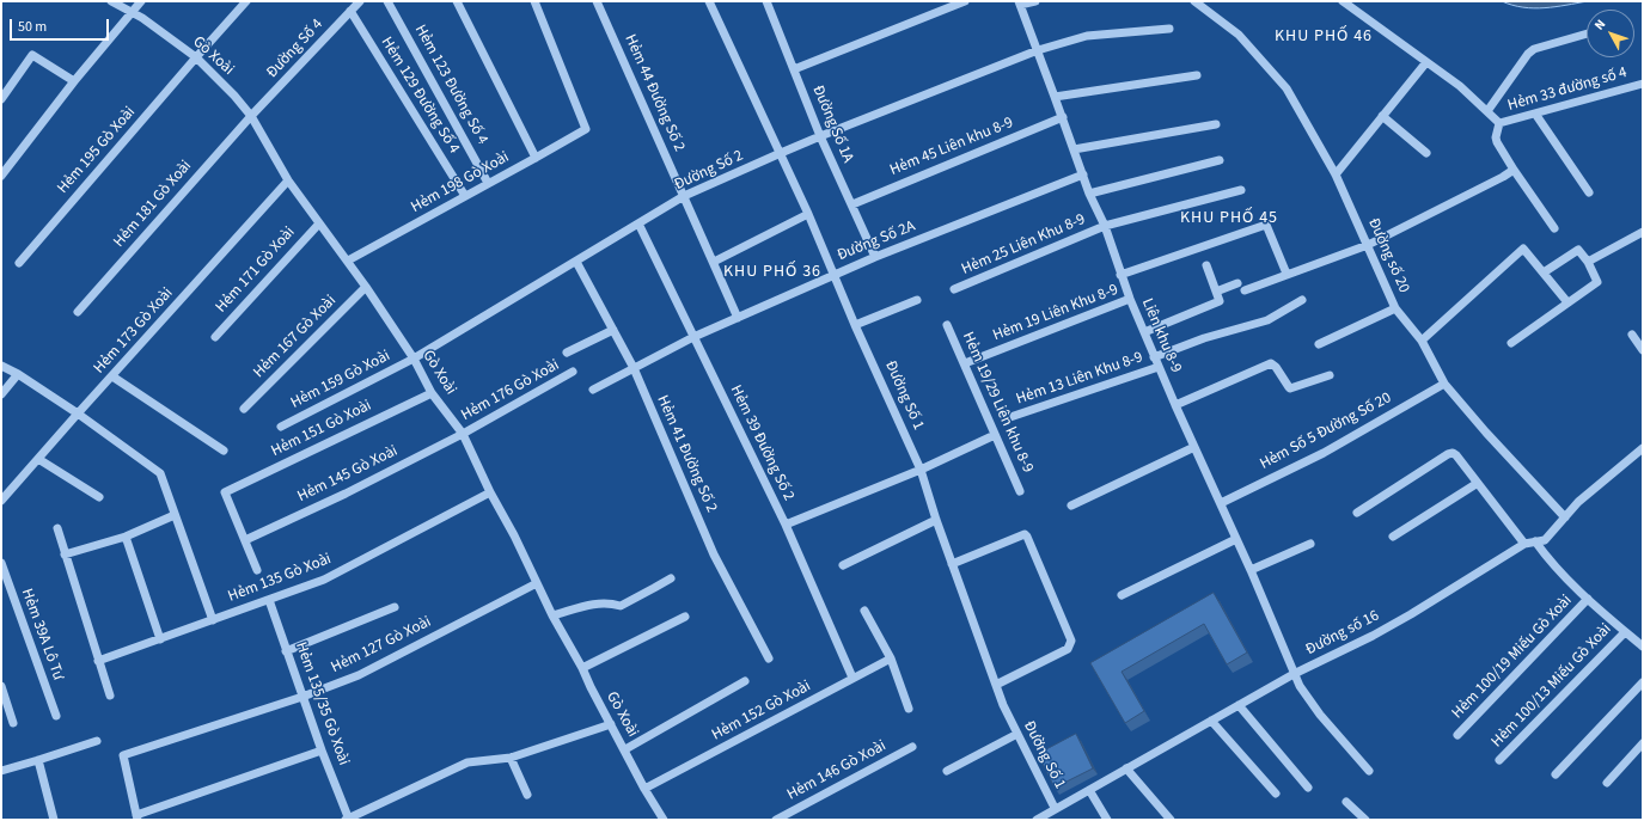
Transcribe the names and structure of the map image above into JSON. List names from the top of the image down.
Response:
{
  "streets": {
    "street": [
      "Đường Số 4",
      "Gò Xoài",
      "Hẻm 123 Đường Số 4",
      "Hẻm 33 đường số 4",
      "Hẻm 44 Đường Số 2",
      "Hẻm 129 Đường Số 4",
      "Đường Số 1A",
      "Hẻm 45 Liên khu 8-9",
      "Hẻm 195 Gò Xoài",
      "Đường Số 2",
      "Hẻm 198 Gò Xoài",
      "Hẻm 181 Gò Xoài",
      "Đường Số 2A",
      "Hẻm 25 Liên Khu 8-9",
      "Đường số 20",
      "Hẻm 171 Gò Xoài",
      "Hẻm 19 Liên Khu 8-9",
      "Hẻm 173 Gò Xoài",
      "Liên khu 8-9",
      "Hẻm 167 Gò Xoài",
      "Hẻm 13 Liên Khu 8-9",
      "Hẻm 159 Gò Xoài",
      "Hẻm 176 Gò Xoài",
      "Đường Số 1",
      "Hẻm 19/29 Liên khu 8-9",
      "Hẻm 151 Gò Xoài",
      "Hẻm Số 5 Đường Số 20",
      "Hẻm 39 Đường Số 2",
      "Hẻm 41 Đường Số 2",
      "Hẻm 145 Gò Xoài",
      "Hẻm 135 Gò Xoài",
      "Đường số 16",
      "Hẻm 39A Lô Tư",
      "Hẻm 127 Gò Xoài",
      "Hẻm 100/19 Miếu Gò Xoài",
      "Hẻm 100/13 Miếu Gò Xoài",
      "Hẻm 135/35 Gò Xoài",
      "Hẻm 152 Gò Xoài",
      "Hẻm 146 Gò Xoài"
    ]
  },
  "crossings": [
    ["Đường Số 4", "Gò Xoài"],
    ["Đường Số 4", "Hẻm 129 Đường Số 4"],
    ["Đường Số 4", "Hẻm 181 Gò Xoài"],
    ["Gò Xoài", "Hẻm 195 Gò Xoài"],
    ["Gò Xoài", "Đường Số 2"],
    ["Gò Xoài", "Hẻm 198 Gò Xoài"],
    ["Gò Xoài", "Hẻm 181 Gò Xoài"],
    ["Gò Xoài", "Hẻm 171 Gò Xoài"],
    ["Gò Xoài", "Hẻm 173 Gò Xoài"],
    ["Gò Xoài", "Hẻm 167 Gò Xoài"],
    ["Gò Xoài", "Hẻm 159 Gò Xoài"],
    ["Gò Xoài", "Hẻm 176 Gò Xoài"],
    ["Gò Xoài", "Hẻm 151 Gò Xoài"],
    ["Gò Xoài", "Hẻm 145 Gò Xoài"],
    ["Gò Xoài", "Hẻm 135 Gò Xoài"],
    ["Gò Xoài", "Hẻm 127 Gò Xoài"],
    ["Gò Xoài", "Hẻm 152 Gò Xoài"],
    ["Hẻm 123 Đường Số 4", "Hẻm 198 Gò Xoài"],
    ["Hẻm 44 Đường Số 2", "Đường Số 2"],
    ["Hẻm 44 Đường Số 2", "Đường Số 2A"],
    ["Hẻm 129 Đường Số 4", "Hẻm 198 Gò Xoài"],
    ["Đường Số 1A", "Hẻm 45 Liên khu 8-9"],
    ["Đường Số 1A", "Đường Số 2"],
    ["Đường Số 1A", "Đường Số 2A"],
    ["Hẻm 45 Liên khu 8-9", "Liên khu 8-9"],
    ["Đường Số 2", "Liên khu 8-9"],
    ["Đường Số 2", "Hẻm 159 Gò Xoài"],
    ["Đường Số 2", "Đường Số 1"],
    ["Đường Số 2", "Hẻm 39 Đường Số 2"],
    ["Đường Số 2", "Hẻm 41 Đường Số 2"],
    ["Đường Số 2A", "Liên khu 8-9"],
    ["Đường Số 2A", "Đường Số 1"],
    ["Đường Số 2A", "Hẻm 39 Đường Số 2"],
    ["Đường Số 2A", "Hẻm 41 Đường Số 2"],
    ["Hẻm 25 Liên Khu 8-9", "Liên khu 8-9"],
    ["Đường số 20", "Hẻm Số 5 Đường Số 20"],
    ["Đường số 20", "Đường số 16"],
    ["Hẻm 19 Liên Khu 8-9", "Liên khu 8-9"],
    ["Hẻm 19 Liên Khu 8-9", "Hẻm 19/29 Liên khu 8-9"],
    ["Liên khu 8-9", "Hẻm 13 Liên Khu 8-9"],
    ["Liên khu 8-9", "Hẻm Số 5 Đường Số 20"],
    ["Liên khu 8-9", "Đường số 16"],
    ["Hẻm 176 Gò Xoài", "Hẻm 145 Gò Xoài"],
    ["Đường Số 1", "Đường số 16"],
    ["Hẻm 151 Gò Xoài", "Hẻm 145 Gò Xoài"],
    ["Hẻm 39 Đường Số 2", "Hẻm 152 Gò Xoài"],
    ["Hẻm 135 Gò Xoài", "Hẻm 135/35 Gò Xoài"],
    ["Hẻm 127 Gò Xoài", "Hẻm 135/35 Gò Xoài"]
  ],
  "districts": ["KHU PHỐ 46", "KHU PHỐ 45", "KHU PHỐ 36"],
  "scale_bar": "50 m",
  "north": "top left"
}
